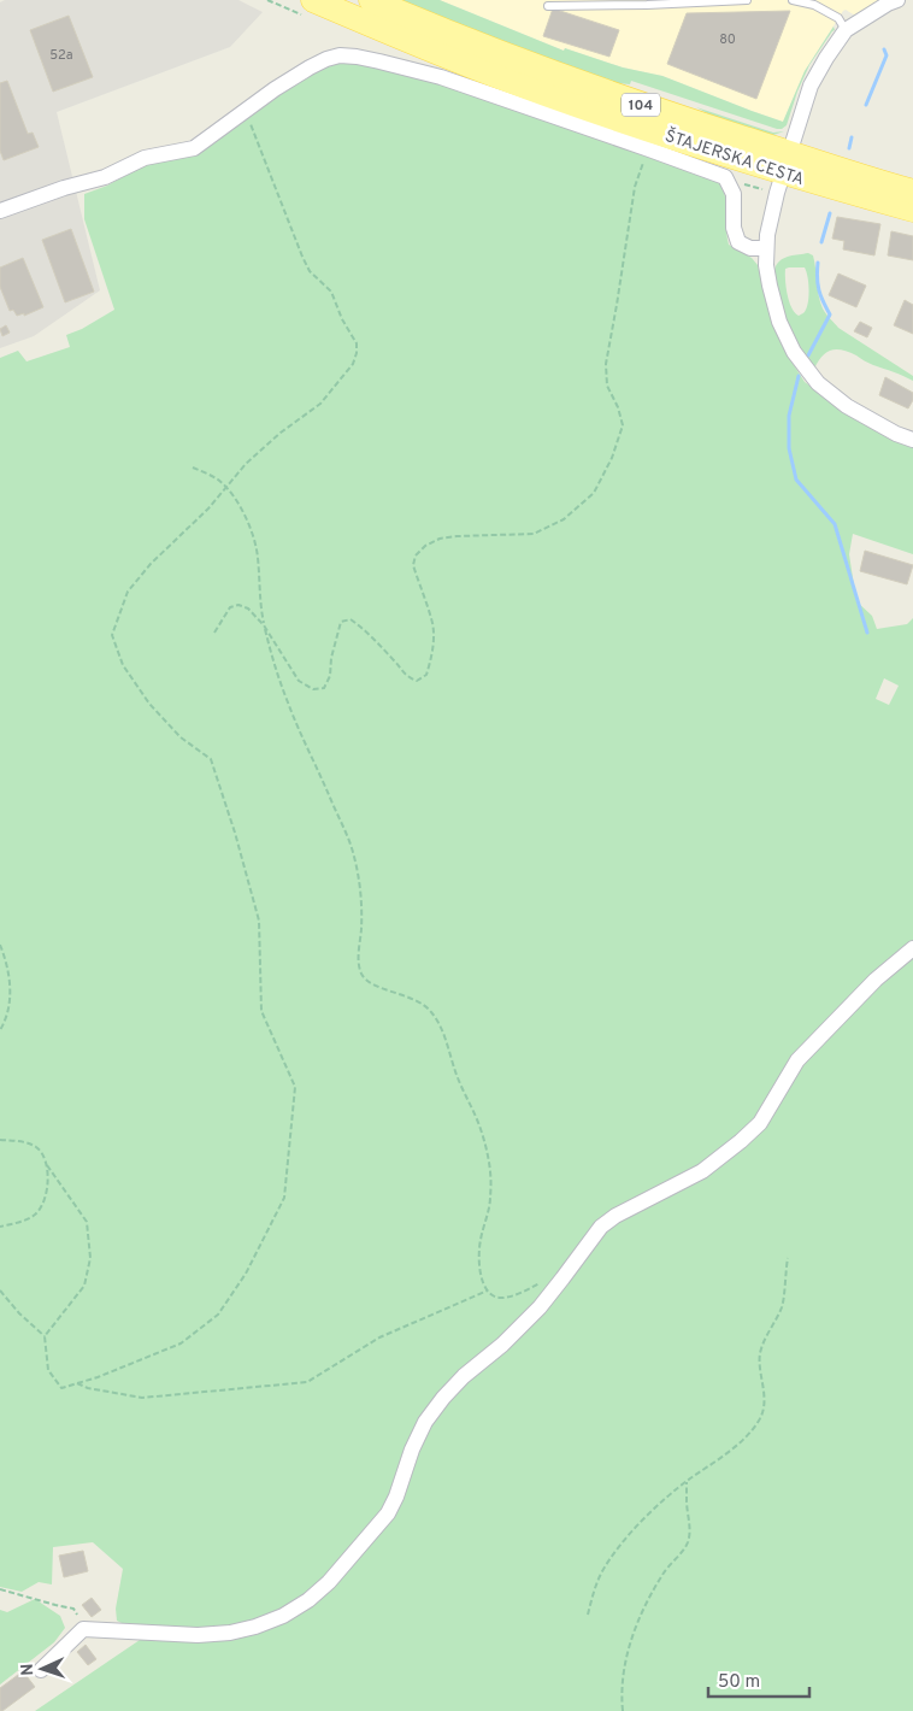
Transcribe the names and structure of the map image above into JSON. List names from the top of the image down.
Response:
{
  "streets": {
    "main road": ["104", "ŠTAJERSKA CESTA"]
  },
  "crossings": [
    ["104", "ŠTAJERSKA CESTA"]
  ],
  "house_numbers": ["80", "52a"],
  "scale_bar": "50 m",
  "north": "left"
}
